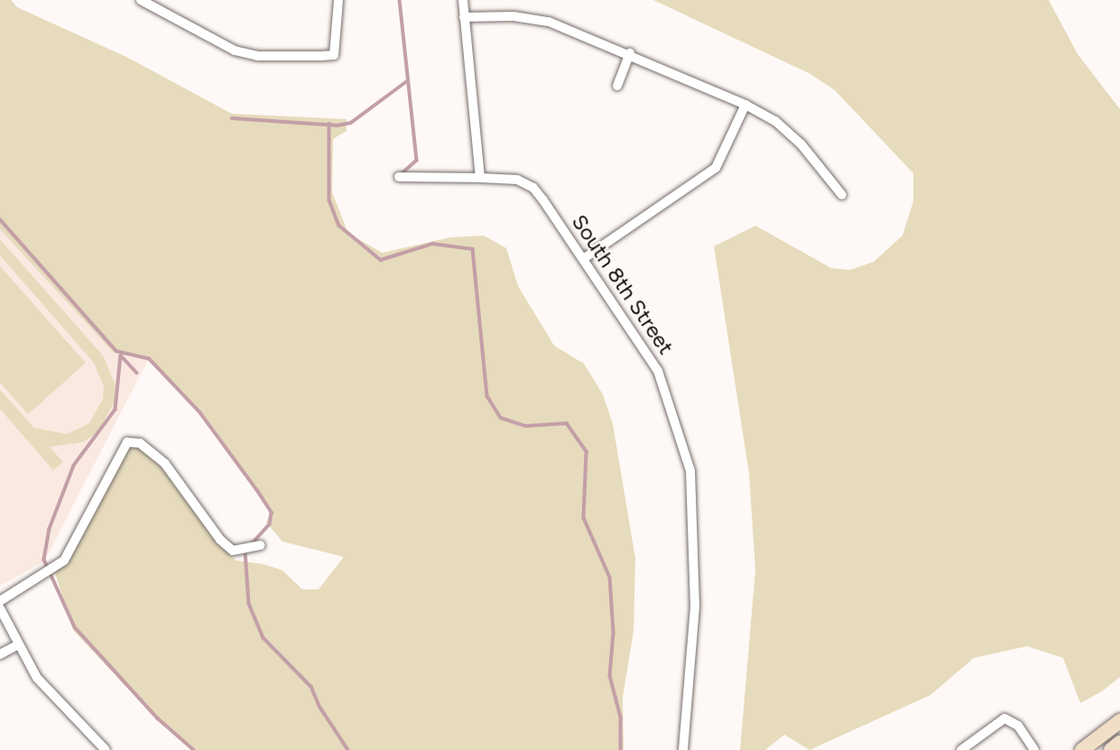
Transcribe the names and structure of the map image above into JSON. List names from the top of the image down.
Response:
{
  "streets": {
    "street": ["South 8th Street"]
  }
}
